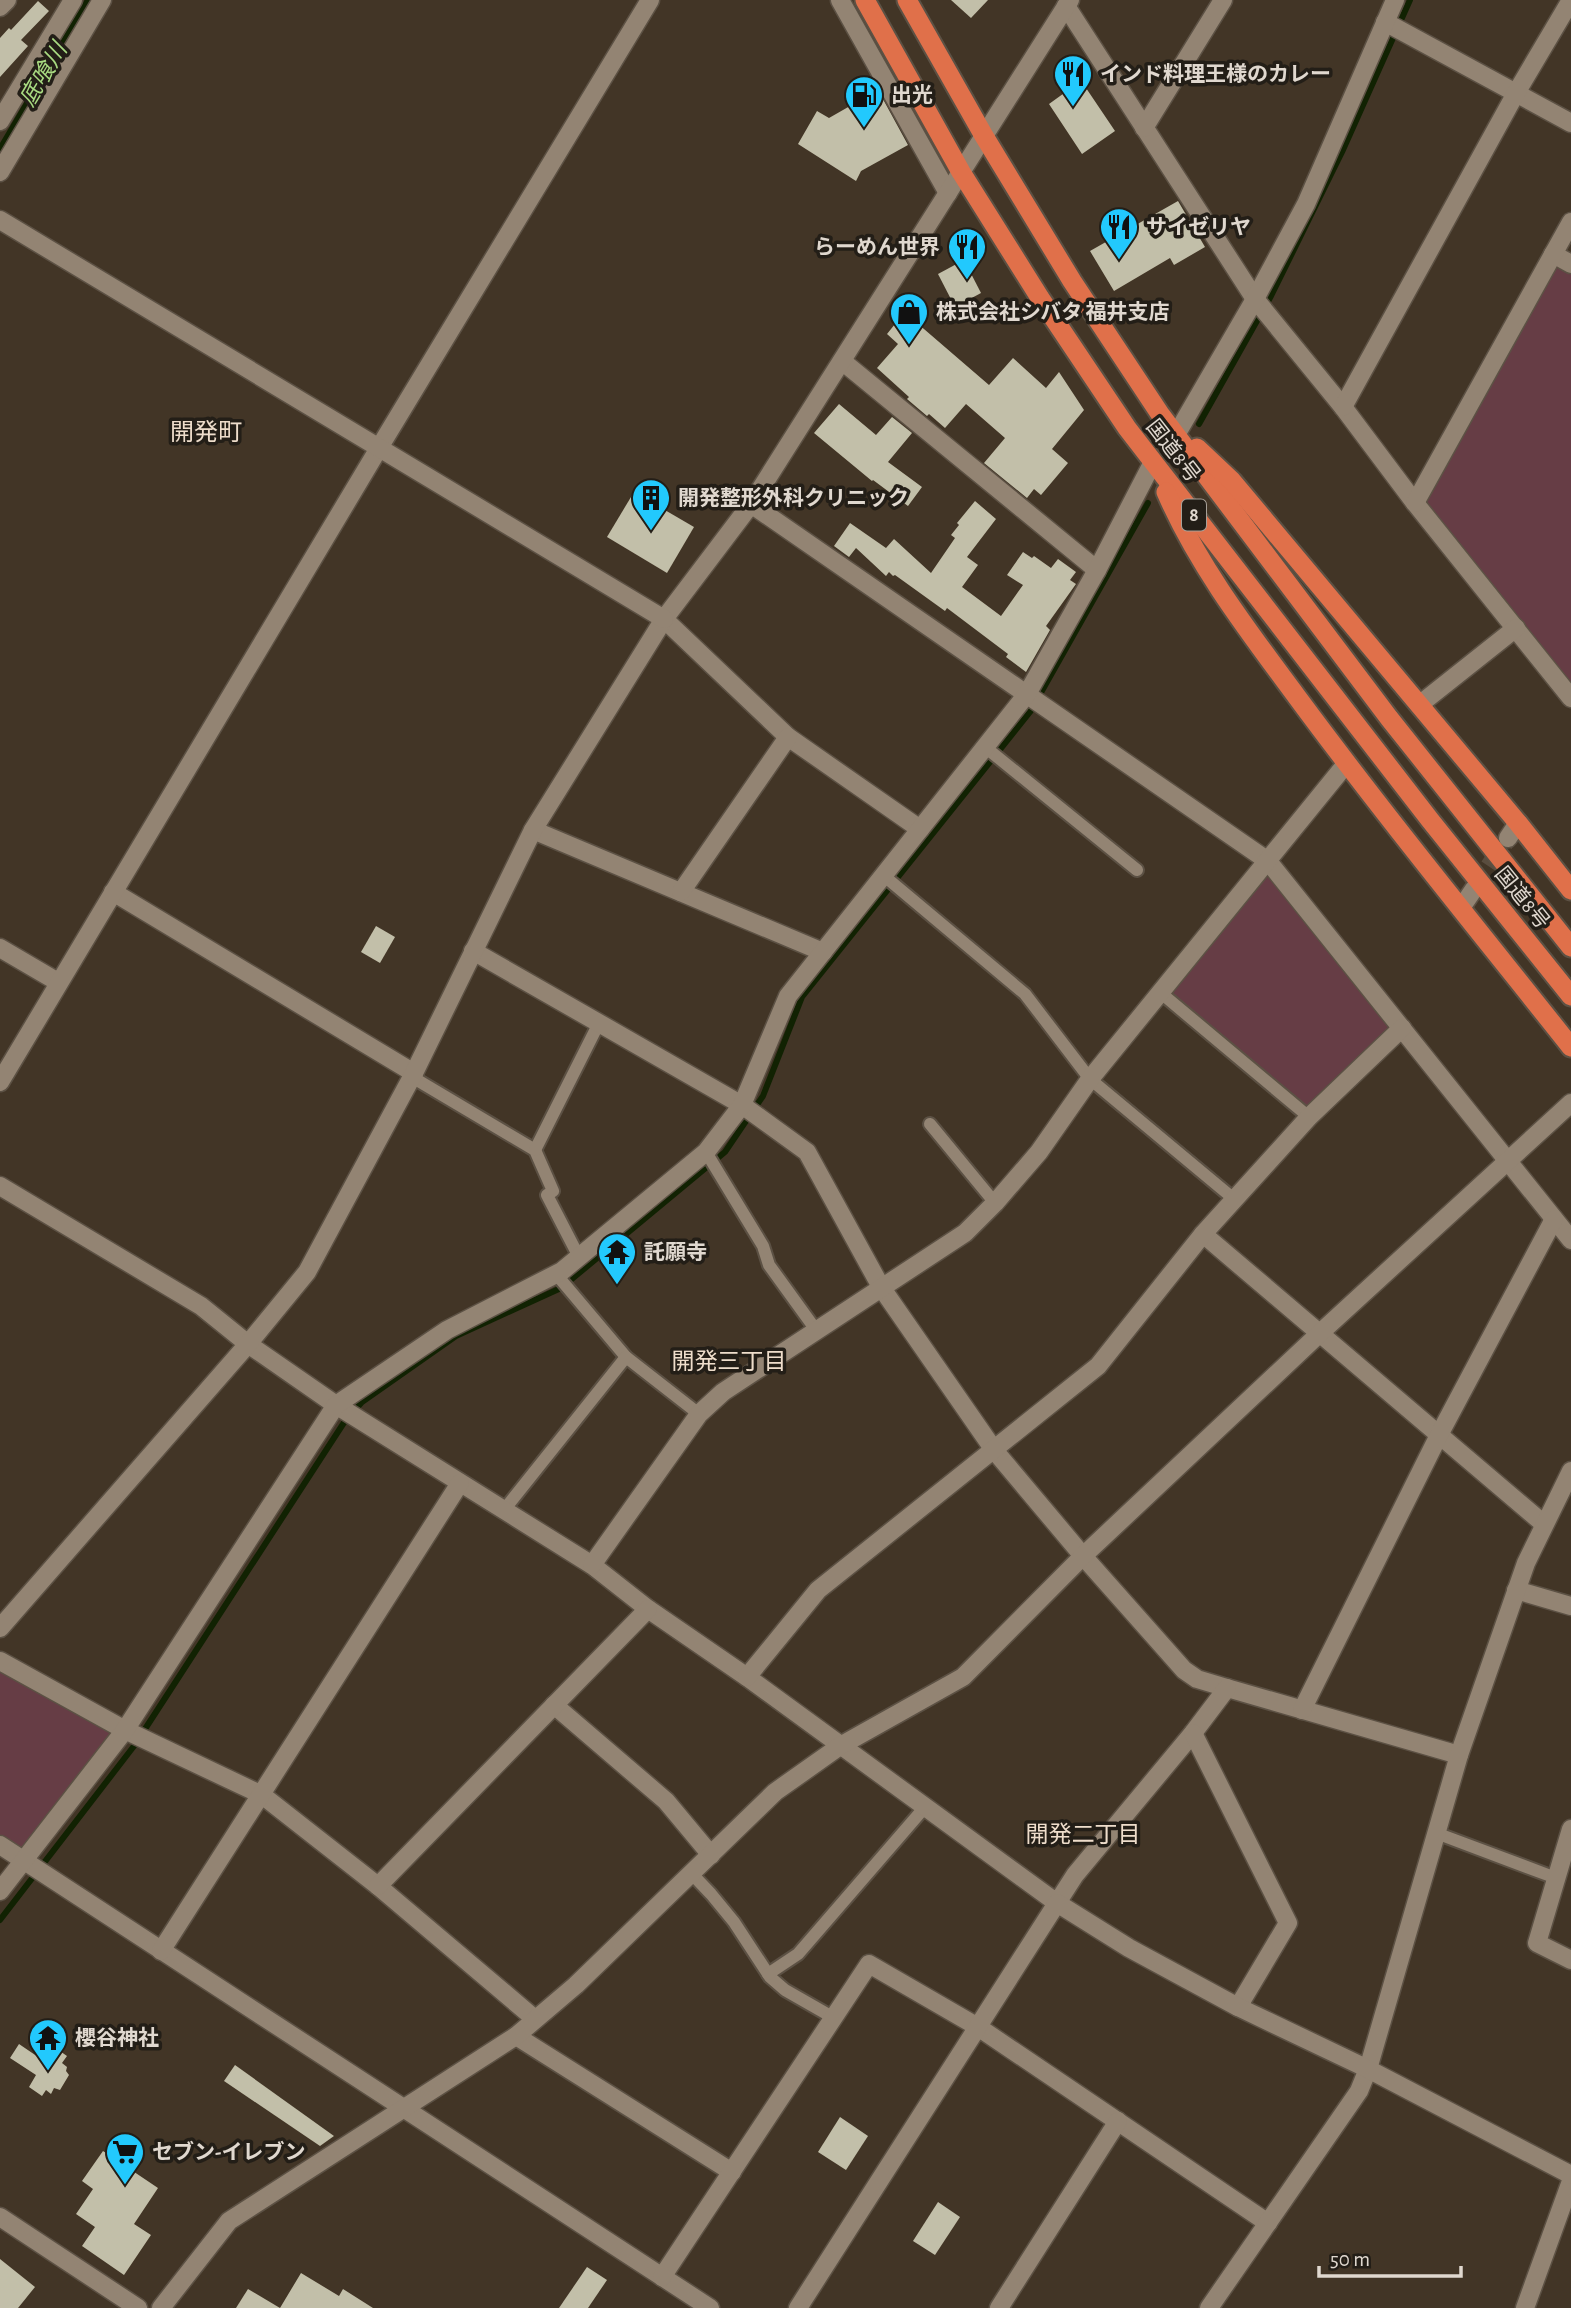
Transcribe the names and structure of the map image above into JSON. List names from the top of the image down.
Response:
{
  "streets": {
    "highway": ["国道8号", "8"]
  },
  "crossings": [
    ["国道8号", "8"]
  ],
  "districts": ["開発町", "開発三丁目", "開発二丁目"],
  "water": ["底喰川"],
  "places": {
    "restaurant": ["インド料理王様のカレー", "サイゼリヤ", "らーめん世界"],
    "fuel station": ["出光"],
    "shop": ["株式会社シバタ 福井支店"],
    "building": ["開発整形外科クリニック"],
    "temple": ["託願寺", "櫻谷神社"],
    "supermarket": ["セブン-イレブン"]
  },
  "scale_bar": "50 m"
}
